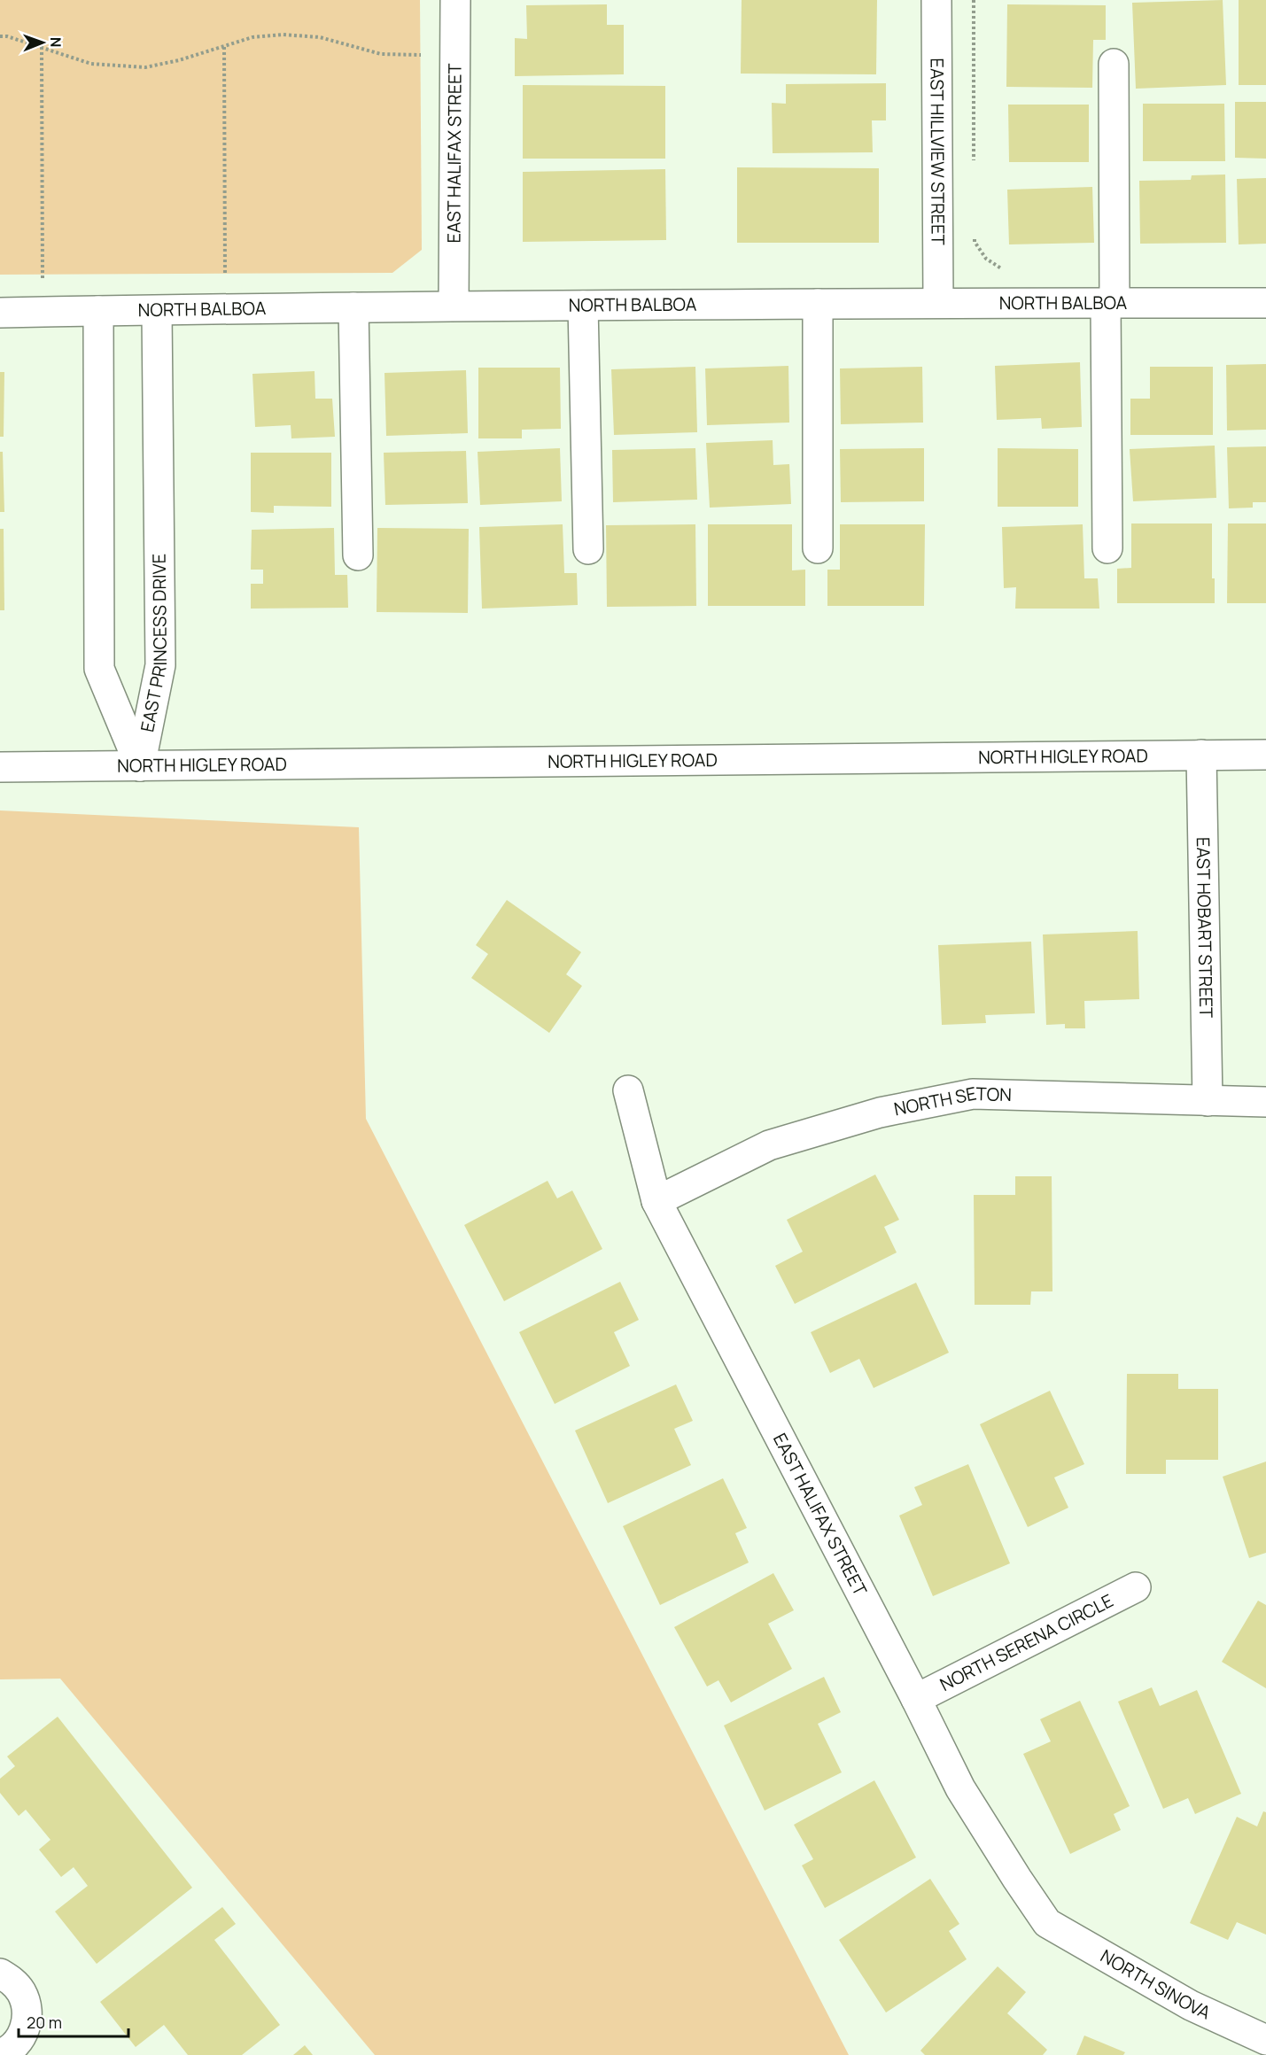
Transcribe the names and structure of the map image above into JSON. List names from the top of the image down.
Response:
{
  "streets": {
    "street": [
      "EAST HILLVIEW STREET",
      "EAST HALIFAX STREET",
      "NORTH BALBOA",
      "EAST PRINCESS DRIVE",
      "NORTH HIGLEY ROAD",
      "EAST HOBART STREET",
      "NORTH SETON",
      "NORTH SERENA CIRCLE",
      "NORTH SINOVA"
    ]
  },
  "crossings": [
    ["EAST HILLVIEW STREET", "NORTH BALBOA"],
    ["EAST HALIFAX STREET", "NORTH BALBOA"],
    ["EAST HALIFAX STREET", "NORTH SETON"],
    ["EAST HALIFAX STREET", "NORTH SERENA CIRCLE"],
    ["EAST HALIFAX STREET", "NORTH SINOVA"],
    ["NORTH BALBOA", "EAST PRINCESS DRIVE"],
    ["EAST PRINCESS DRIVE", "NORTH HIGLEY ROAD"],
    ["NORTH HIGLEY ROAD", "EAST HOBART STREET"],
    ["EAST HOBART STREET", "NORTH SETON"]
  ],
  "scale_bar": "20 m",
  "north": "right"
}
